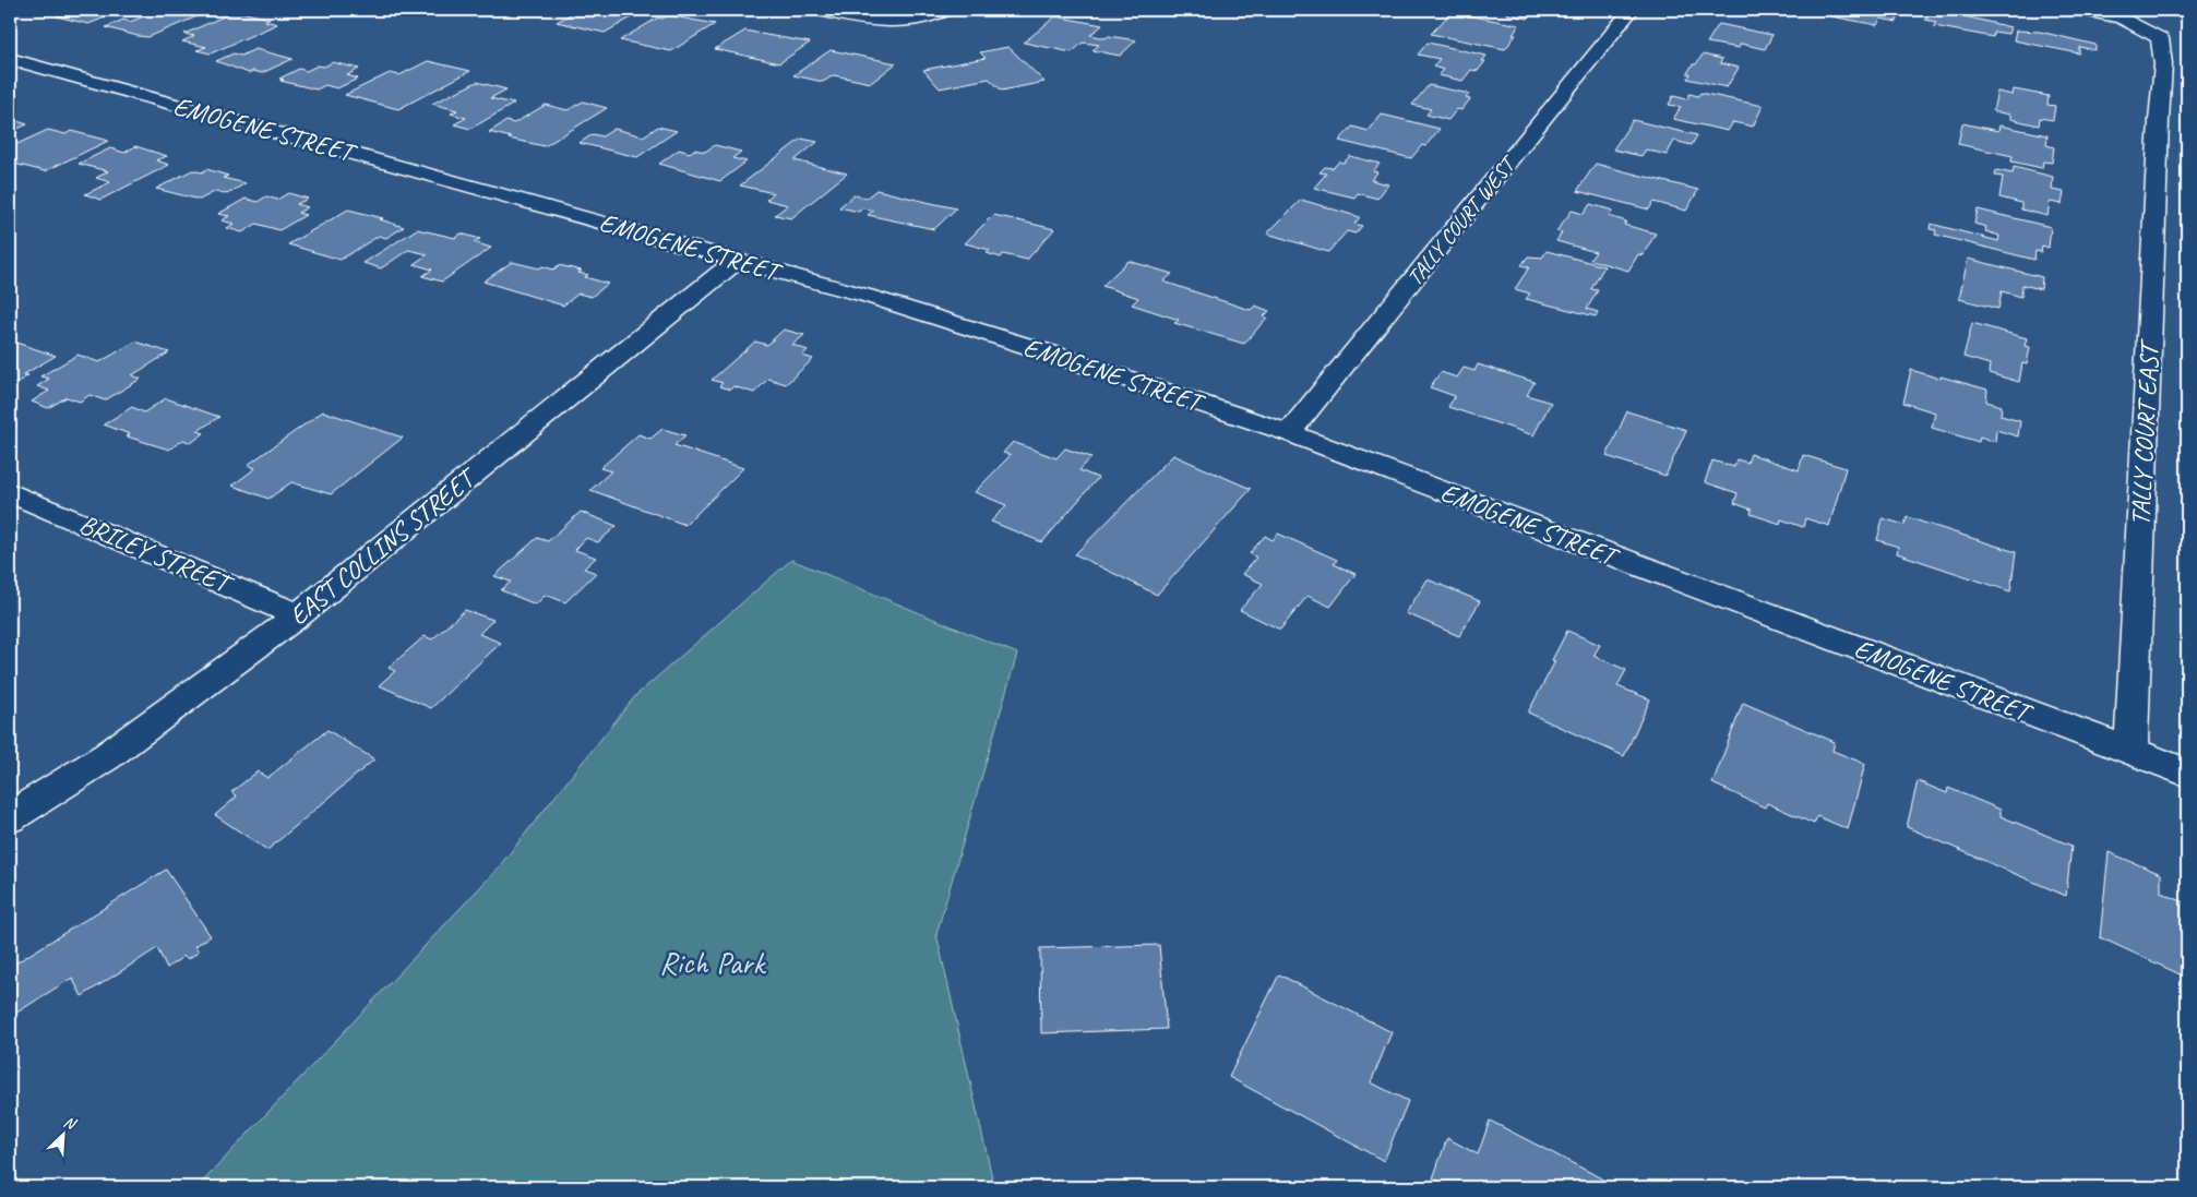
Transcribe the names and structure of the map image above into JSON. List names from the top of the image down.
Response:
{
  "streets": {
    "street": [
      "EMOGENE STREET",
      "TALLY COURT WEST",
      "TALLY COURT EAST",
      "EAST COLLINS STREET",
      "BRILEY STREET"
    ]
  },
  "crossings": [
    ["EMOGENE STREET", "TALLY COURT WEST"],
    ["EMOGENE STREET", "TALLY COURT EAST"],
    ["EMOGENE STREET", "EAST COLLINS STREET"],
    ["EAST COLLINS STREET", "BRILEY STREET"]
  ],
  "parks": ["Rich Park"],
  "north": "top right"
}
